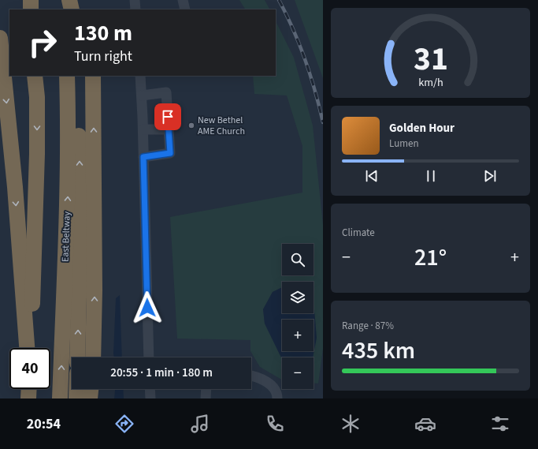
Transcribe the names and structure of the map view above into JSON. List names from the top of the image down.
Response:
{
  "streets": {
    "highway": ["East Beltway"]
  },
  "places": ["New Bethel AME Church"],
  "page": {
    "turn": ["130 m", "Turn right"],
    "song": ["Golden Hour", "Lumen"],
    "tile": [
      "Climate",
      ["Range · 87%", "435 km"]
    ],
    "map_buttons": ["+", "−"],
    "heat": ["−", "21°", "+"],
    "limit": "40",
    "trip": "20:55 · 1 min · 180 m",
    "tabs": "20:54",
    "gauge": ["31", "km/h"]
  }
}
